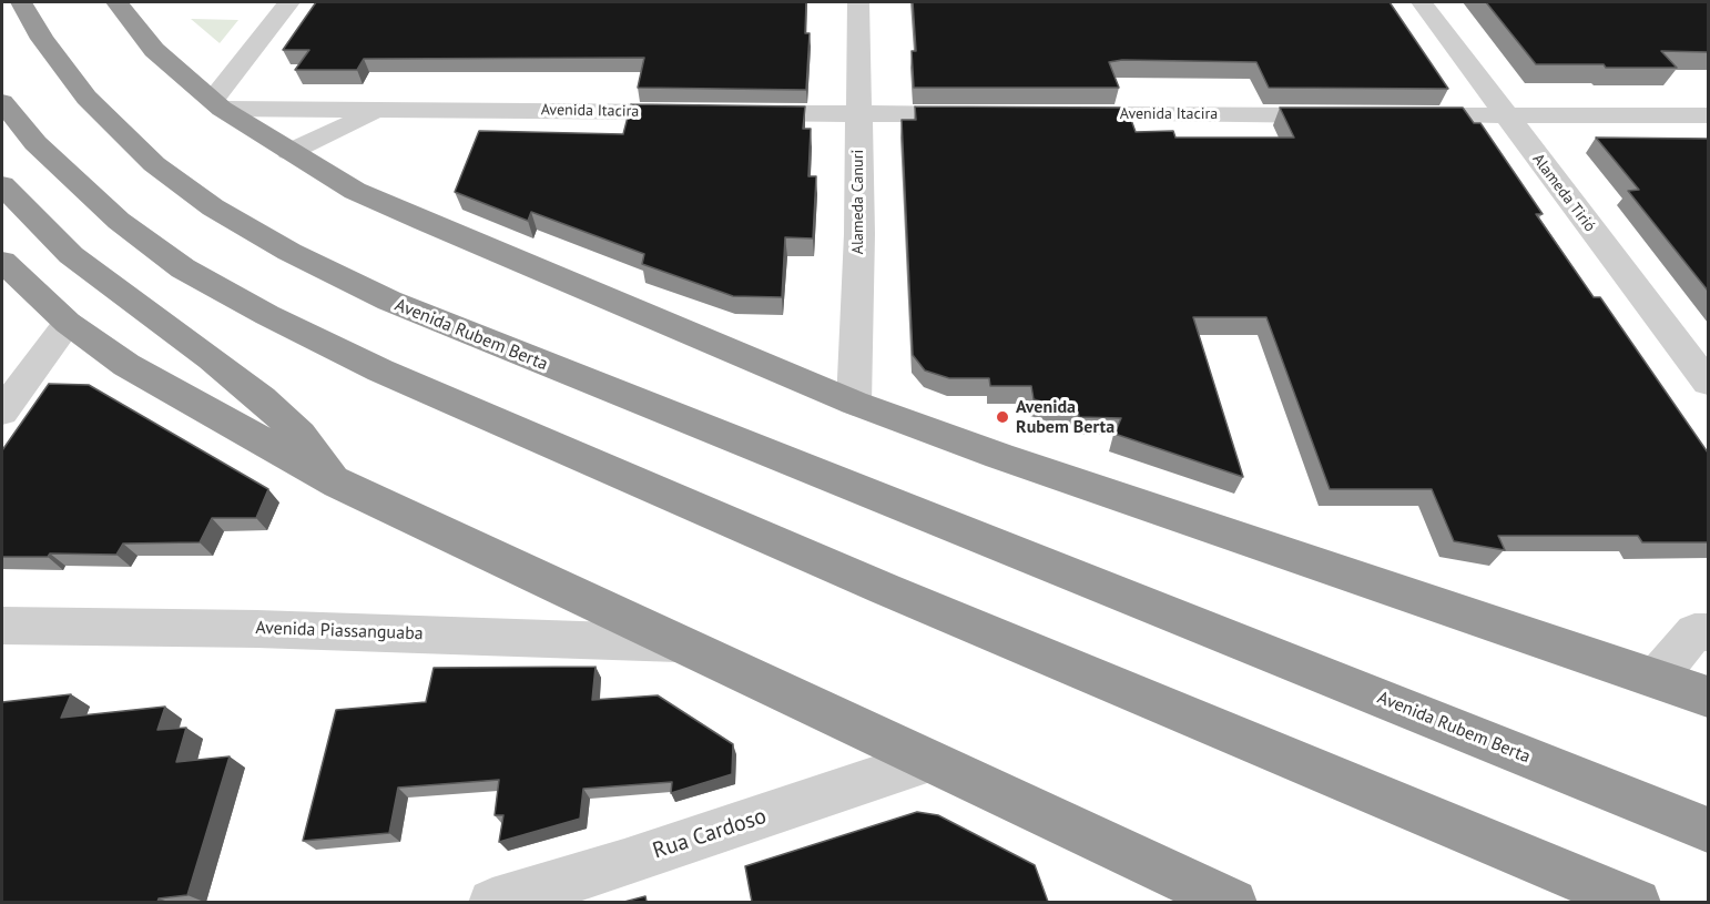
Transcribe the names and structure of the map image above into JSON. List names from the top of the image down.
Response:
{
  "streets": {
    "highway": ["Avenida Rubem Berta"],
    "street": [
      "Avenida Itacira",
      "Alameda Tirió",
      "Alameda Canuri",
      "Avenida Piassanguaba",
      "Rua Cardoso"
    ]
  },
  "crossings": [
    ["Avenida Itacira", "Alameda Canuri"]
  ],
  "places": ["Avenida Rubem Berta"]
}
